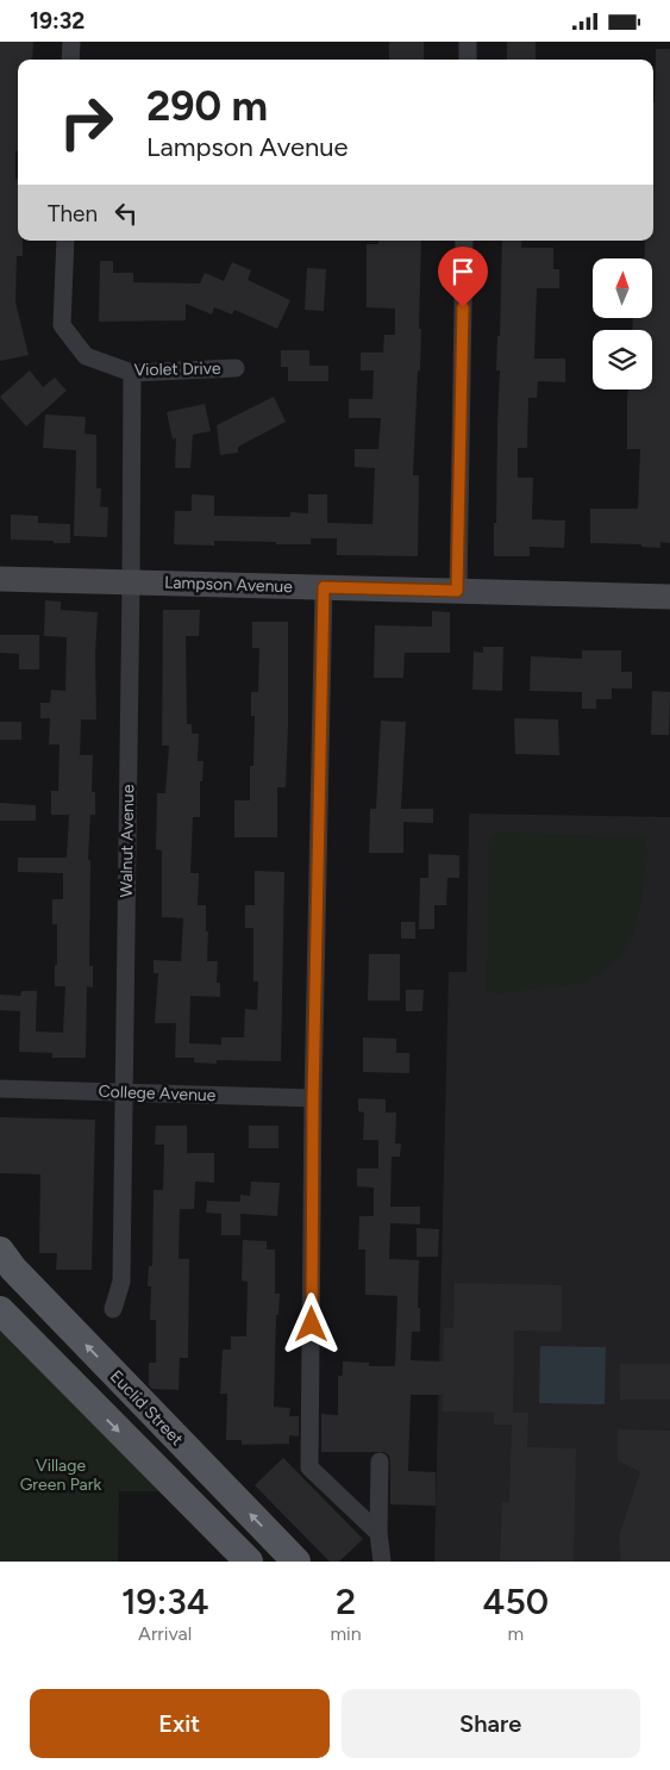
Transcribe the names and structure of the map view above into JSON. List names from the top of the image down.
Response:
{
  "streets": {
    "main road": ["Euclid Street"],
    "street": [
      "Violet Drive",
      "Lampson Avenue",
      "Walnut Avenue",
      "College Avenue"
    ]
  },
  "crossings": [
    ["Violet Drive", "Walnut Avenue"],
    ["Lampson Avenue", "Walnut Avenue"],
    ["Walnut Avenue", "College Avenue"]
  ],
  "parks": ["Village Green Park"],
  "north": "top",
  "page": {
    "status": "19:32",
    "turn": ["290 m", "Lampson Avenue"],
    "then": "Then",
    "eta": [
      "19:34",
      "Arrival",
      "2",
      "min",
      "450",
      "m"
    ],
    "buttons": ["Exit", "Share"]
  }
}
